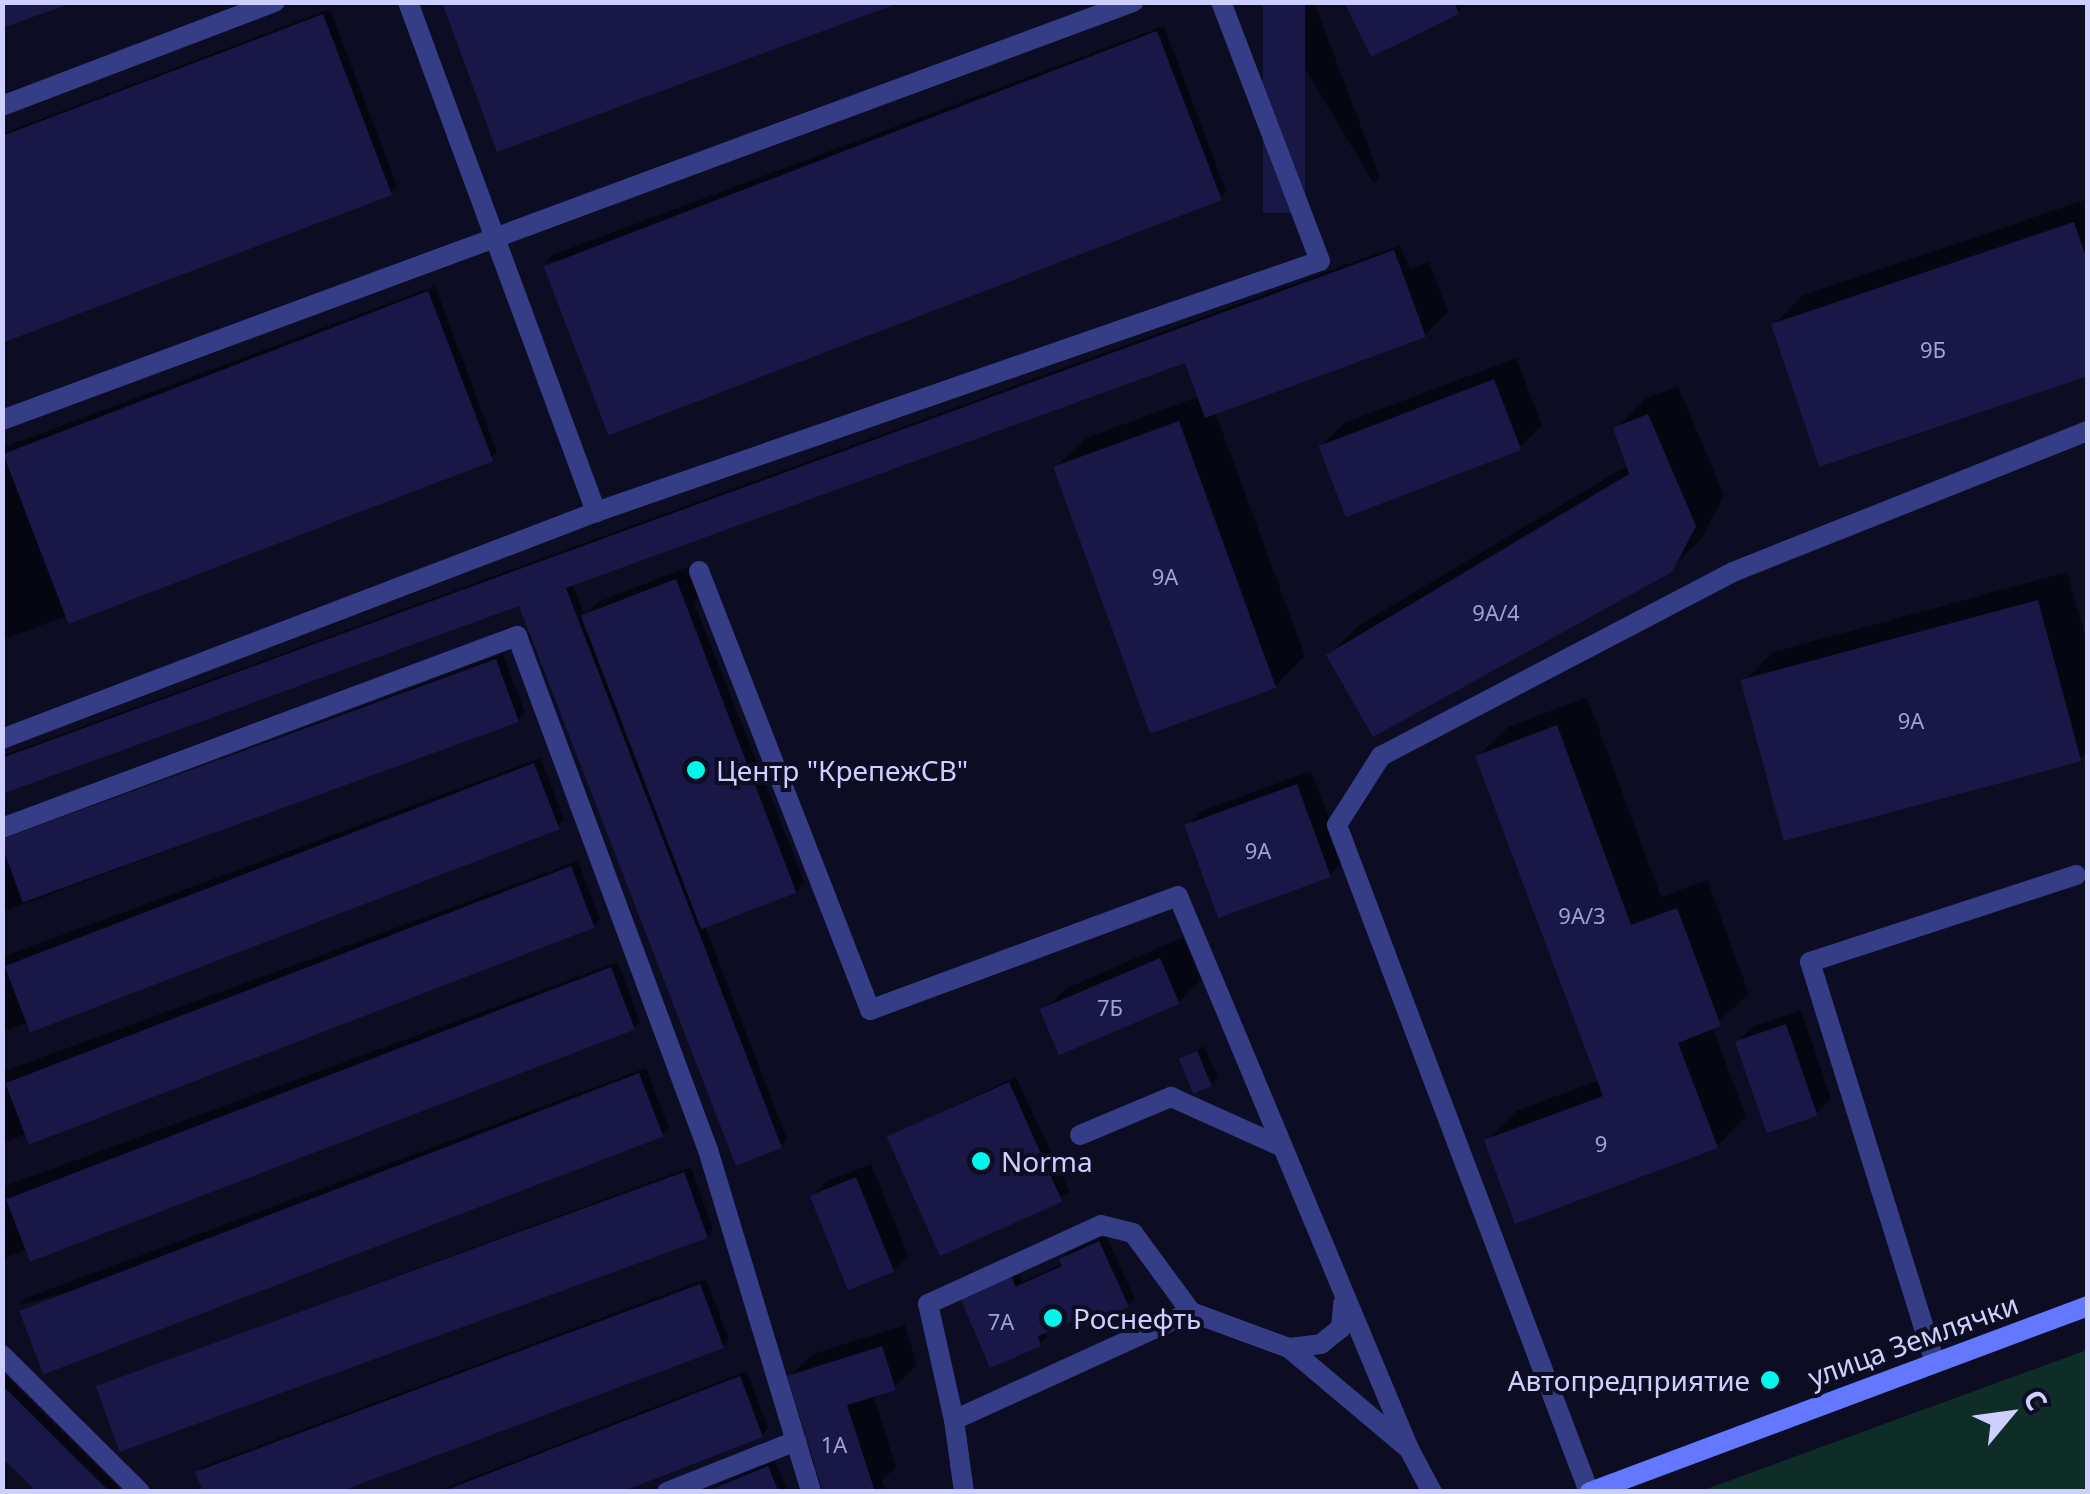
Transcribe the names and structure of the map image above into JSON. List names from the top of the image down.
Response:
{
  "streets": {
    "street": ["улица Землячки"]
  },
  "places": [
    "Центр \"КрепежСВ\"",
    "Norma",
    "Роснефть",
    "Автопредприятие"
  ],
  "house_numbers": [
    "9Б",
    "9А",
    "9А/4",
    "9А",
    "9А",
    "9А/3",
    "7Б",
    "9",
    "7А",
    "1А"
  ],
  "north": "top right"
}
